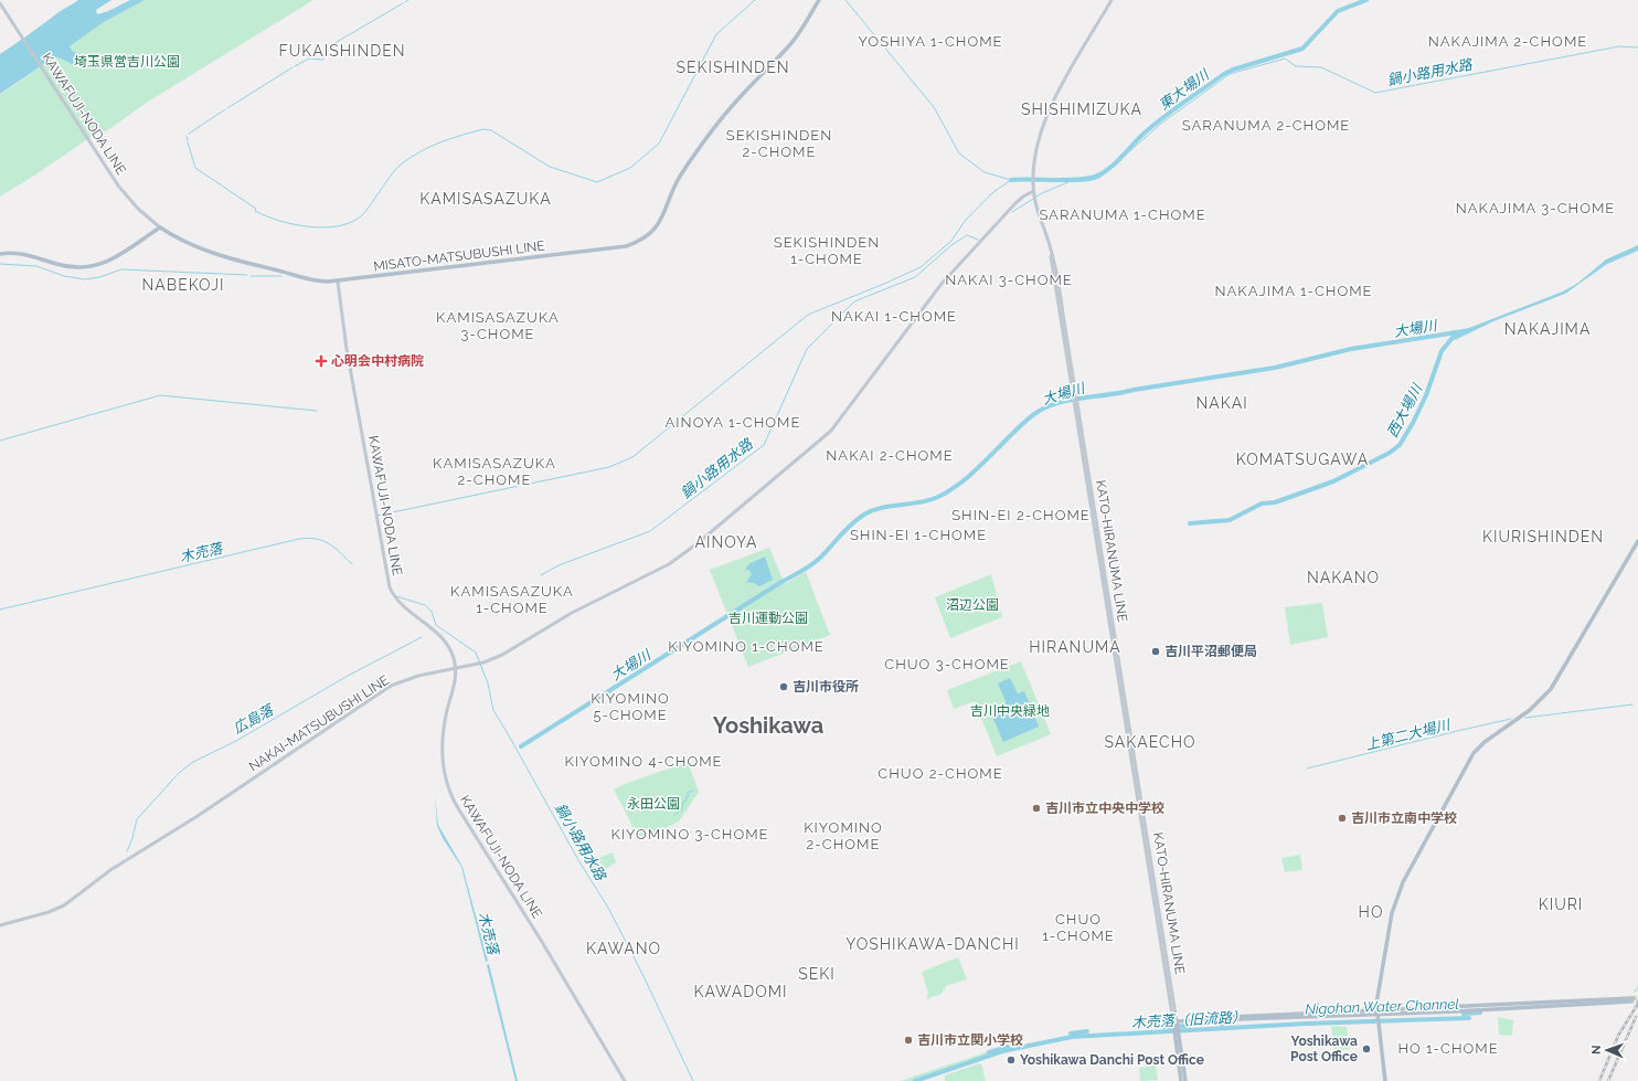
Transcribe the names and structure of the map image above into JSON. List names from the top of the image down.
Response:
{
  "streets": {
    "main road": [
      "KAWAFUJI-NODA LINE",
      "MISATO-MATSUBUSHI LINE",
      "KATO-HIRANUMA LINE",
      "NAKAI-MATSUBUSHI LINE"
    ]
  },
  "crossings": [
    ["KAWAFUJI-NODA LINE", "MISATO-MATSUBUSHI LINE"],
    ["KAWAFUJI-NODA LINE", "NAKAI-MATSUBUSHI LINE"],
    ["KATO-HIRANUMA LINE", "NAKAI-MATSUBUSHI LINE"]
  ],
  "districts": [
    "YOSHIYA 1-CHOME",
    "NAKAJIMA 2-CHOME",
    "FUKAISHINDEN",
    "SEKISHINDEN",
    "SHISHIMIZUKA",
    "SARANUMA 2-CHOME",
    "SEKISHINDEN 2-CHOME",
    "KAMISASAZUKA",
    "NAKAJIMA 3-CHOME",
    "SARANUMA 1-CHOME",
    "SEKISHINDEN 1-CHOME",
    "NAKAI 3-CHOME",
    "NABEKOJI",
    "NAKAJIMA 1-CHOME",
    "NAKAI 1-CHOME",
    "KAMISASAZUKA 3-CHOME",
    "NAKAJIMA",
    "NAKAI",
    "AINOYA 1-CHOME",
    "NAKAI 2-CHOME",
    "KOMATSUGAWA",
    "KAMISASAZUKA 2-CHOME",
    "SHIN-EI 2-CHOME",
    "SHIN-EI 1-CHOME",
    "KIURISHINDEN",
    "AINOYA",
    "NAKANO",
    "KAMISASAZUKA 1-CHOME",
    "KIYOMINO 1-CHOME",
    "HIRANUMA",
    "CHUO 3-CHOME",
    "KIYOMINO 5-CHOME",
    "Yoshikawa",
    "SAKAECHO",
    "KIYOMINO 4-CHOME",
    "CHUO 2-CHOME",
    "KIYOMINO 2-CHOME",
    "KIYOMINO 3-CHOME",
    "KIURI",
    "HO",
    "CHUO 1-CHOME",
    "YOSHIKAWA-DANCHI",
    "KAWANO",
    "SEKI",
    "KAWADOMI",
    "HO 1-CHOME"
  ],
  "water": [
    "鍋小路用水路",
    "東大場川",
    "大場川",
    "西大場川",
    "木売落",
    "広島落",
    "上第二大場川",
    "Nigohan Water Channel",
    "木売落（旧流路）"
  ],
  "parks": [
    "埼玉県営吉川公園",
    "沼辺公園",
    "吉川運動公園",
    "吉川中央緑地",
    "永田公園"
  ],
  "places": {
    "health": ["心明会中村病院"],
    "other": [
      "吉川平沼郵便局",
      "吉川市役所",
      "吉川市立中央中学校",
      "吉川市立南中学校",
      "吉川市立関小学校",
      "Yoshikawa Post Office",
      "Yoshikawa Danchi Post Office"
    ]
  },
  "north": "left"
}
